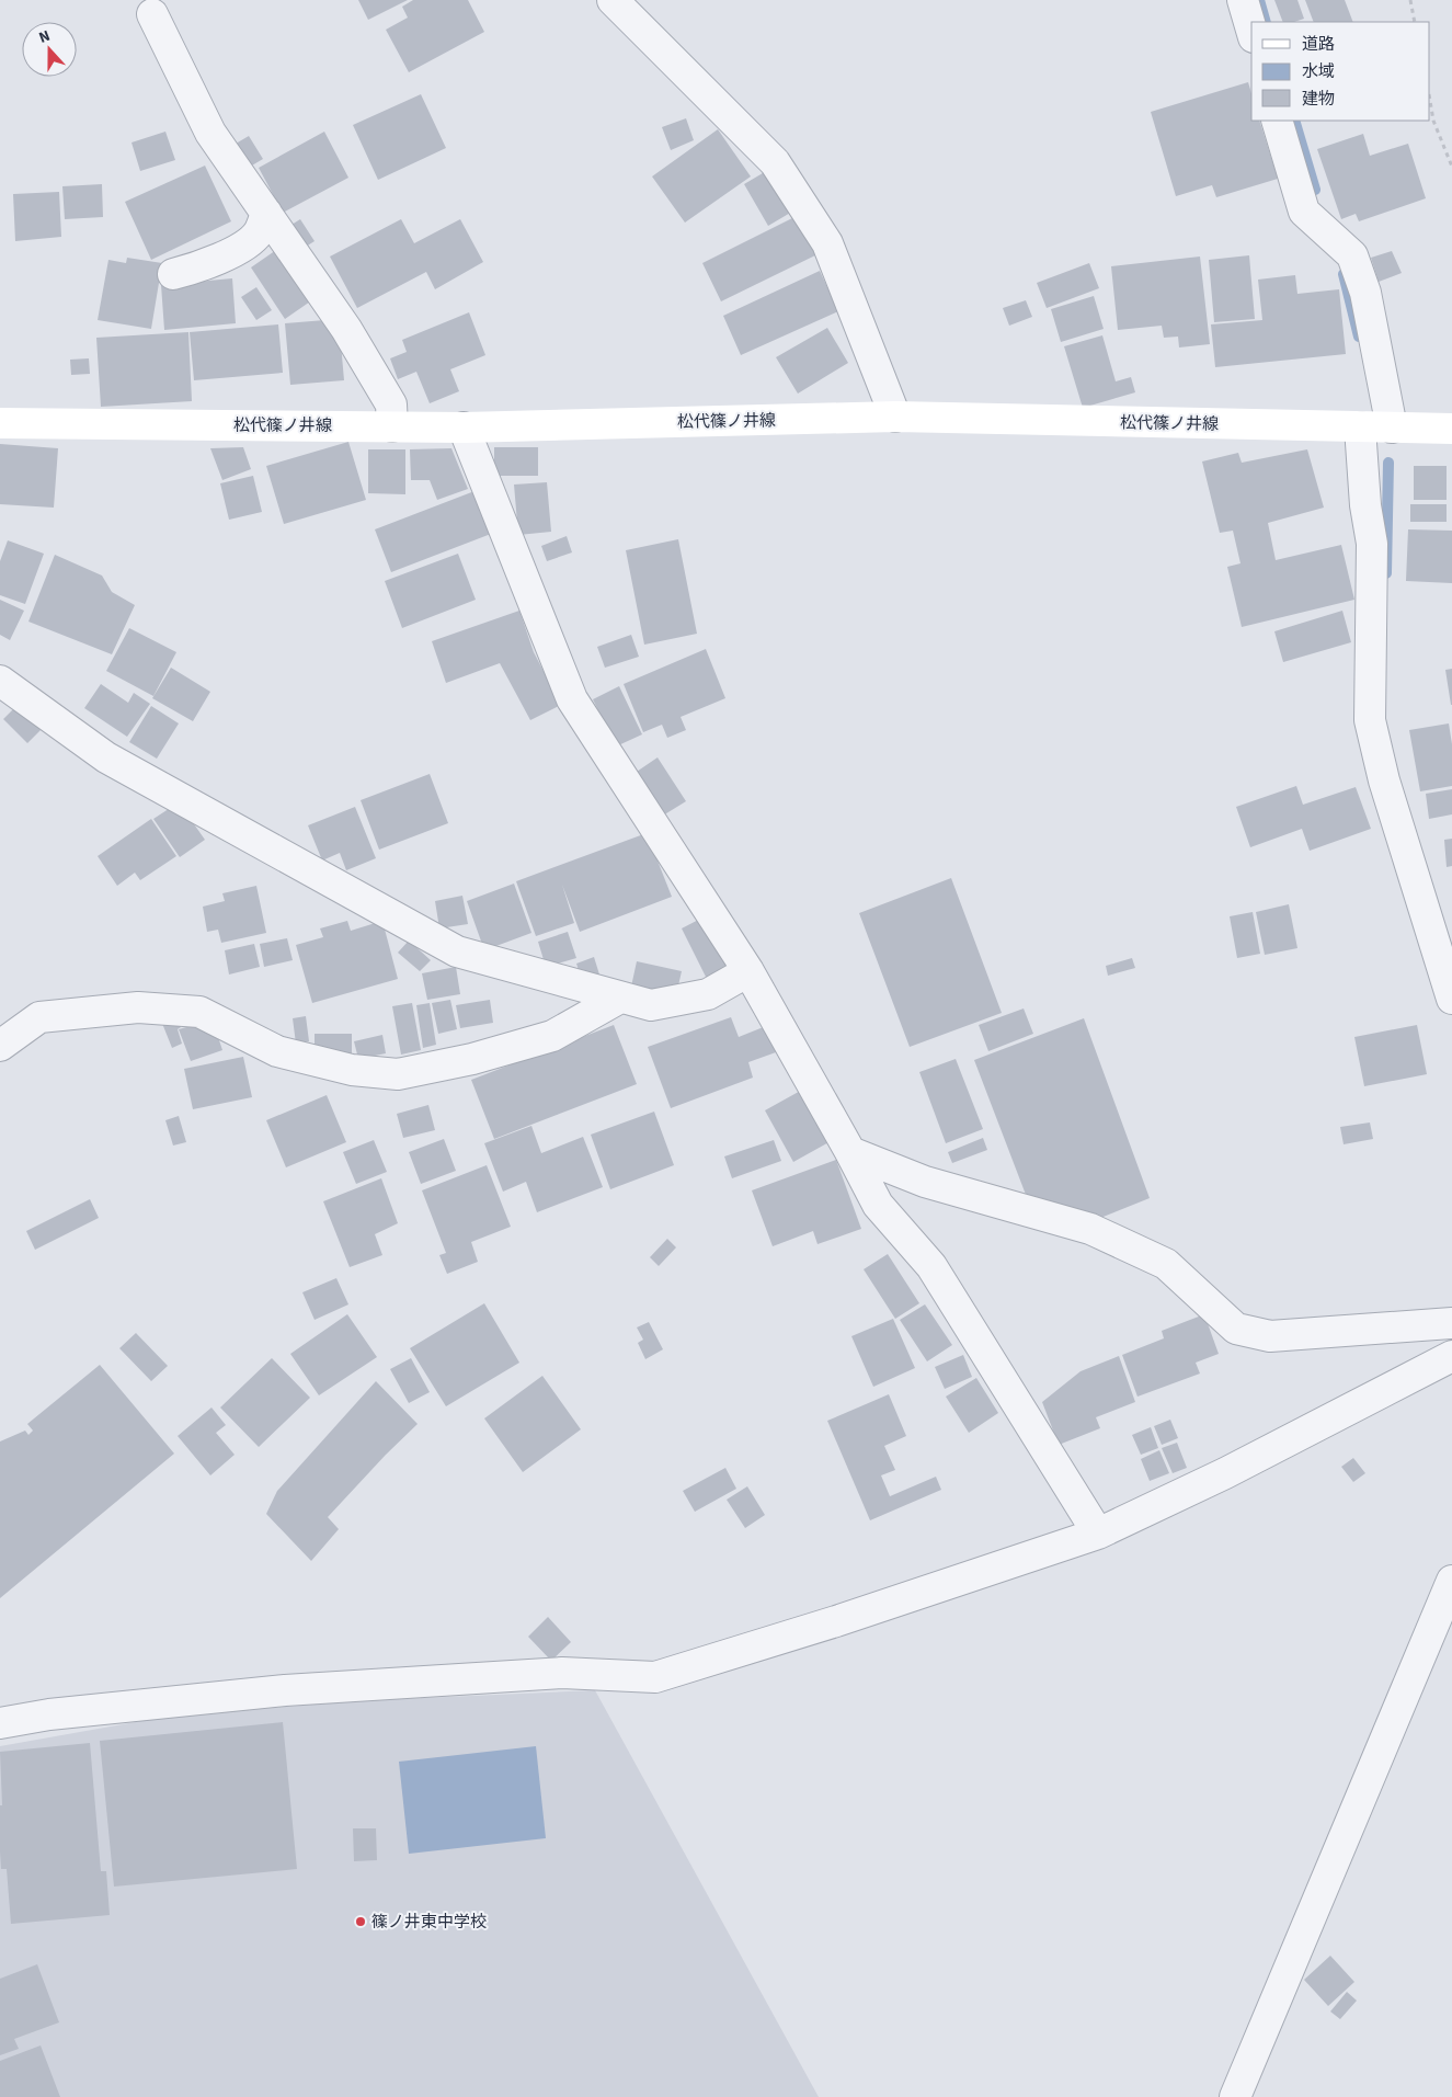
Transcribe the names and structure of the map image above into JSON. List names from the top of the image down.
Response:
{
  "streets": {
    "main road": ["松代篠ノ井線"]
  },
  "places": ["篠ノ井東中学校"],
  "legend": ["道路", "水域", "建物"],
  "north": "top"
}
